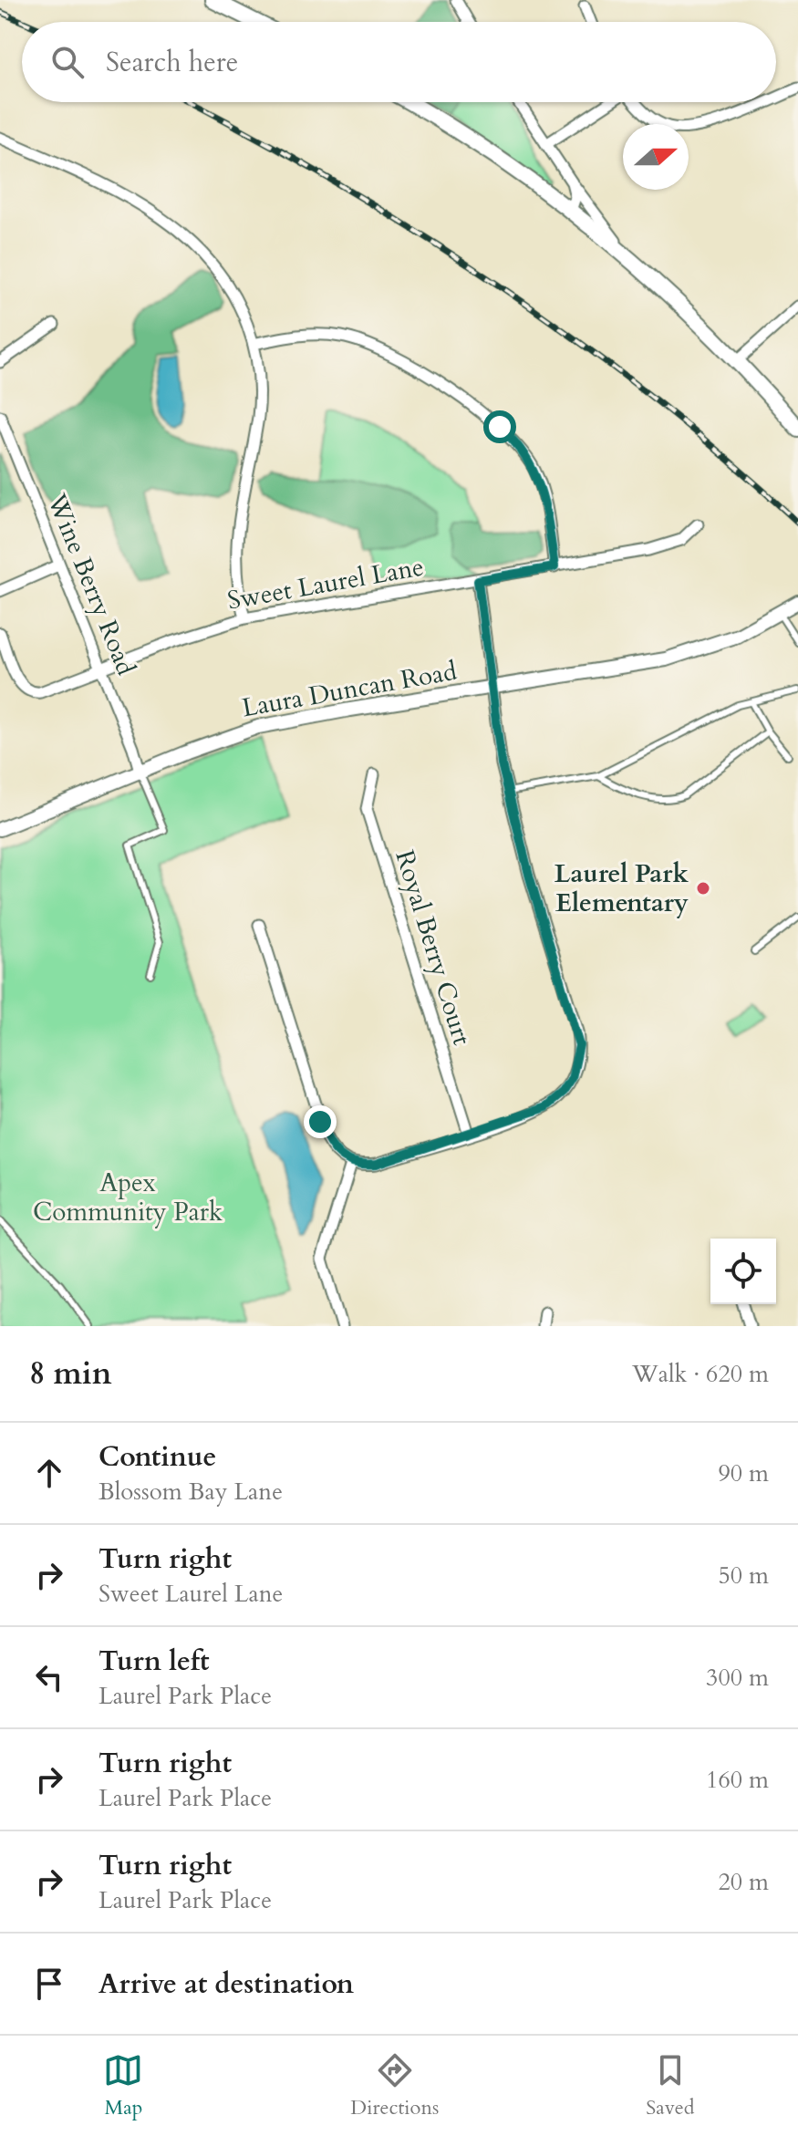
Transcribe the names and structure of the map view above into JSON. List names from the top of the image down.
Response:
{
  "streets": {
    "street": [
      "Sweet Laurel Lane",
      "Wine Berry Road",
      "Laura Duncan Road",
      "Royal Berry Court"
    ]
  },
  "crossings": [
    ["Sweet Laurel Lane", "Wine Berry Road"],
    ["Wine Berry Road", "Laura Duncan Road"]
  ],
  "parks": ["Apex Community Park"],
  "places": ["Laurel Park Elementary"],
  "north": "right",
  "page": {
    "search": "Search here",
    "heading": ["8 min", "Walk · 620 m"],
    "list": [
      ["Continue", "Blossom Bay Lane", "90 m"],
      ["Turn right", "Sweet Laurel Lane", "50 m"],
      ["Turn left", "Laurel Park Place", "300 m"],
      ["Turn right", "Laurel Park Place", "160 m"],
      ["Turn right", "Laurel Park Place", "20 m"],
      "Arrive at destination"
    ],
    "nav": ["Map", "Directions", "Saved"]
  }
}
